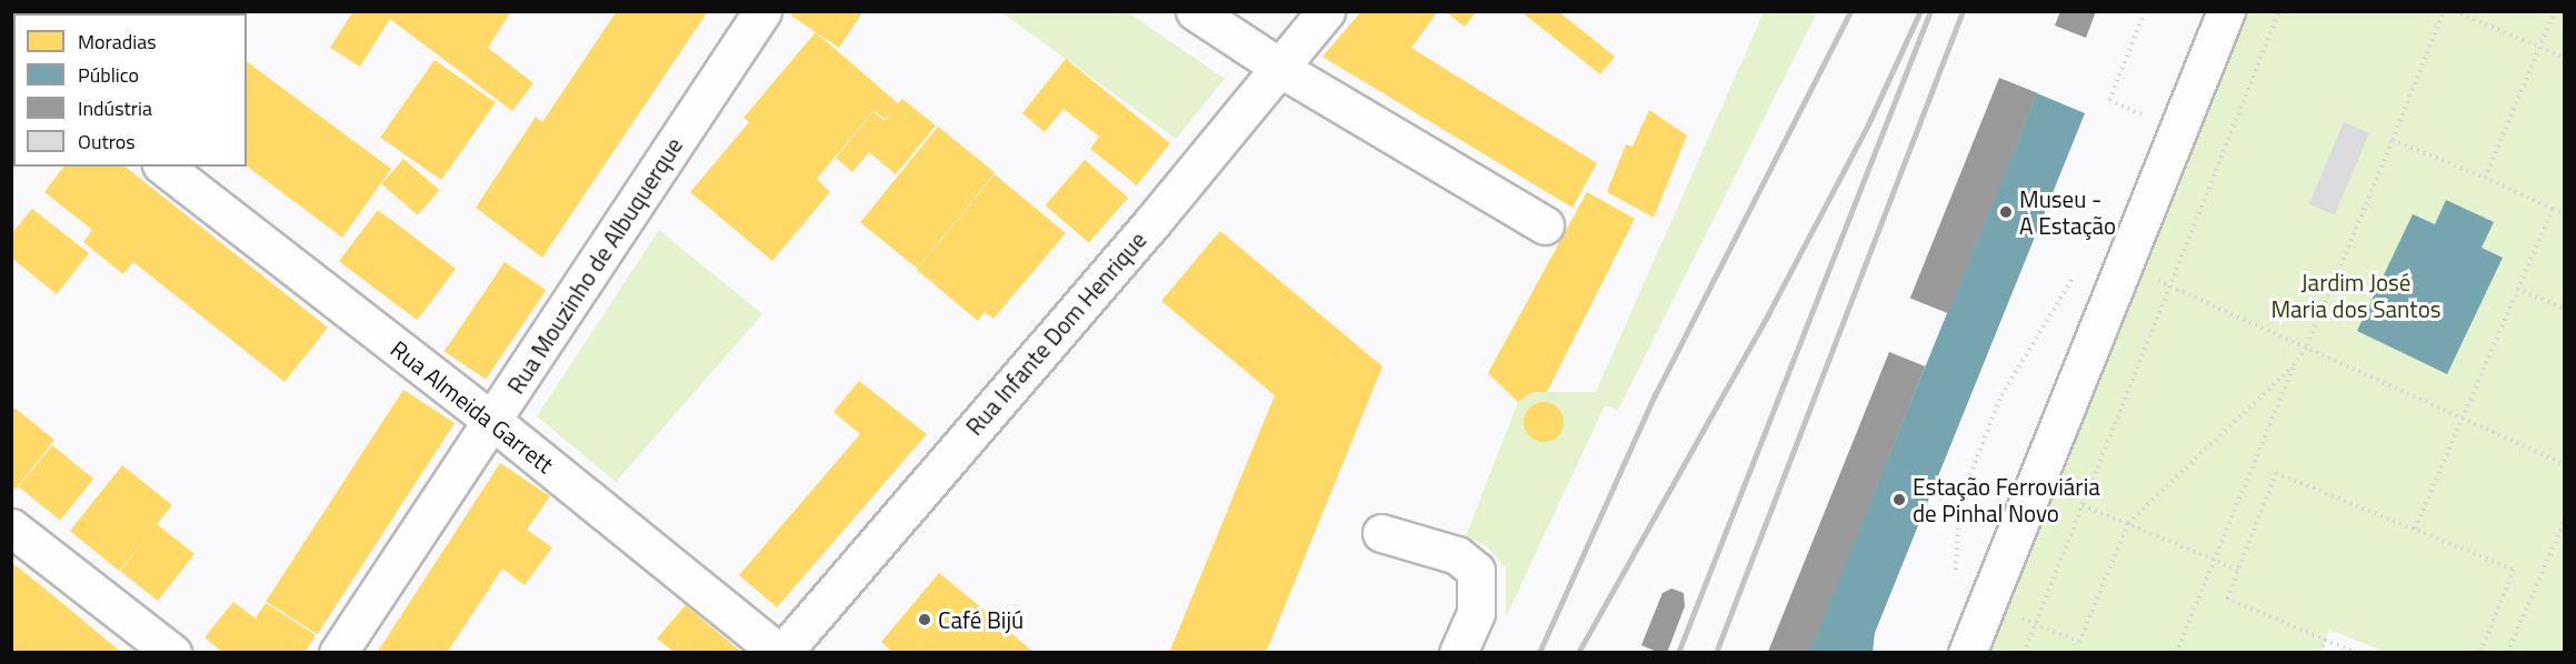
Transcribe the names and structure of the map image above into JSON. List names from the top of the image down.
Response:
{
  "streets": {
    "street": ["Rua Mouzinho de Albuquerque", "Rua Infante Dom Henrique", "Rua Almeida Garrett"]
  },
  "crossings": [
    ["Rua Mouzinho de Albuquerque", "Rua Almeida Garrett"],
    ["Rua Infante Dom Henrique", "Rua Almeida Garrett"]
  ],
  "parks": ["Jardim José Maria dos Santos"],
  "places": ["Museu - A Estação", "Estação Ferroviária de Pinhal Novo", "Café Bijú"],
  "legend": [
    "Moradias",
    "Público",
    "Indústria",
    "Outros"
  ]
}
